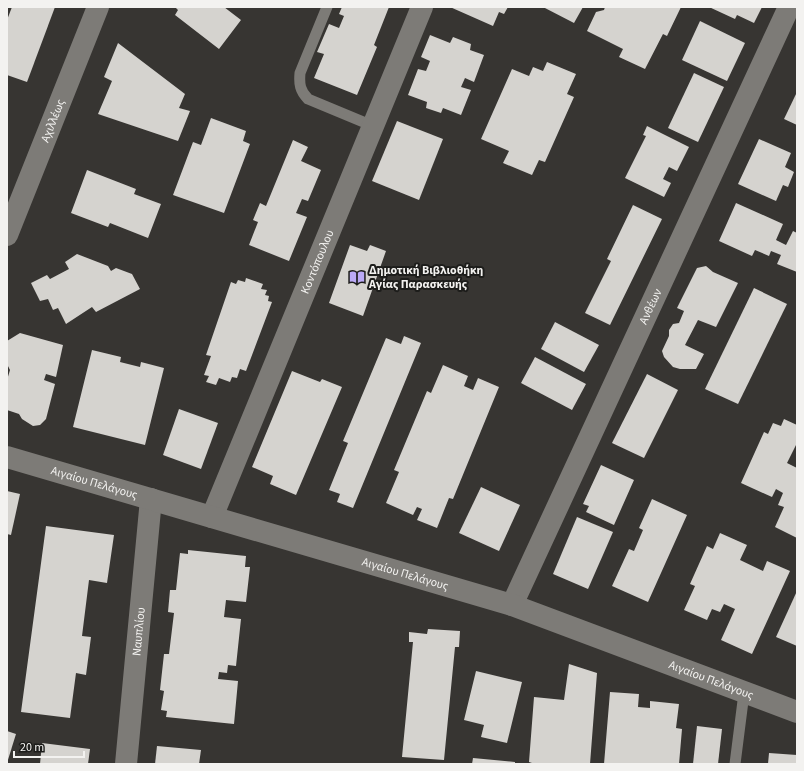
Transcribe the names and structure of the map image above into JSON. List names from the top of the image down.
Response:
{
  "streets": {
    "street": [
      "Αχιλλέως",
      "Κοντόπουλου",
      "Ανθέων",
      "Αιγαίου Πελάγους",
      "Ναυπλίου"
    ]
  },
  "crossings": [
    ["Κοντόπουλου", "Αιγαίου Πελάγους"],
    ["Ανθέων", "Αιγαίου Πελάγους"],
    ["Αιγαίου Πελάγους", "Ναυπλίου"]
  ],
  "places": {
    "library": ["Δημοτική Βιβλιοθήκη Αγίας Παρασκευής"]
  },
  "scale_bar": "20 m"
}
